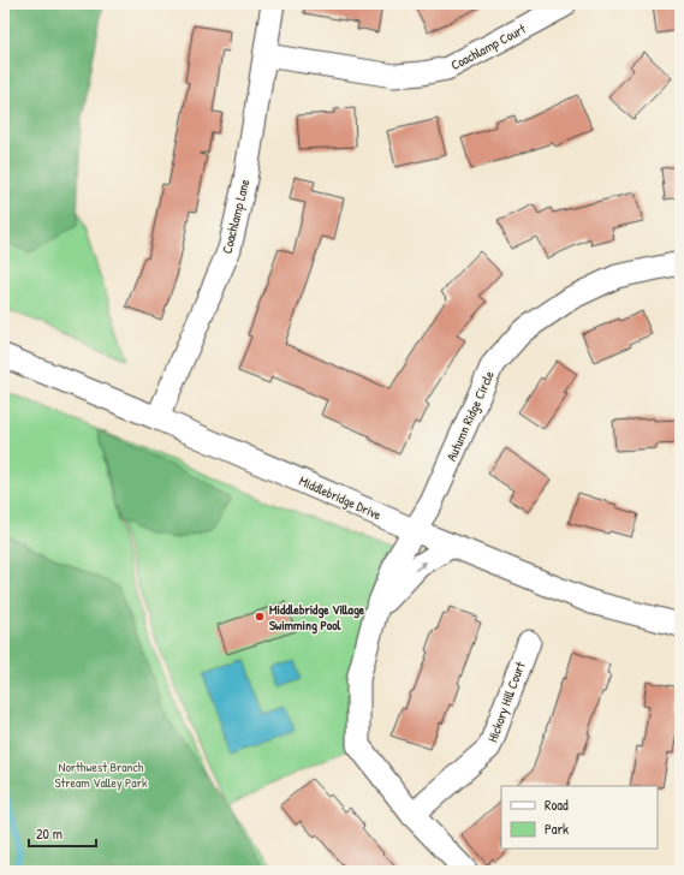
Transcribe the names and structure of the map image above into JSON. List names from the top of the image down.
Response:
{
  "streets": {
    "street": [
      "Coachlamp Court",
      "Coachlamp Lane",
      "Autumn Ridge Circle",
      "Middlebridge Drive",
      "Hickory Hill Court"
    ]
  },
  "crossings": [
    ["Coachlamp Court", "Coachlamp Lane"],
    ["Coachlamp Lane", "Middlebridge Drive"],
    ["Autumn Ridge Circle", "Middlebridge Drive"],
    ["Autumn Ridge Circle", "Hickory Hill Court"]
  ],
  "parks": ["Northwest Branch Stream Valley Park"],
  "places": ["Middlebridge Village Swimming Pool"],
  "legend": ["Road", "Park"],
  "scale_bar": "20 m"
}
